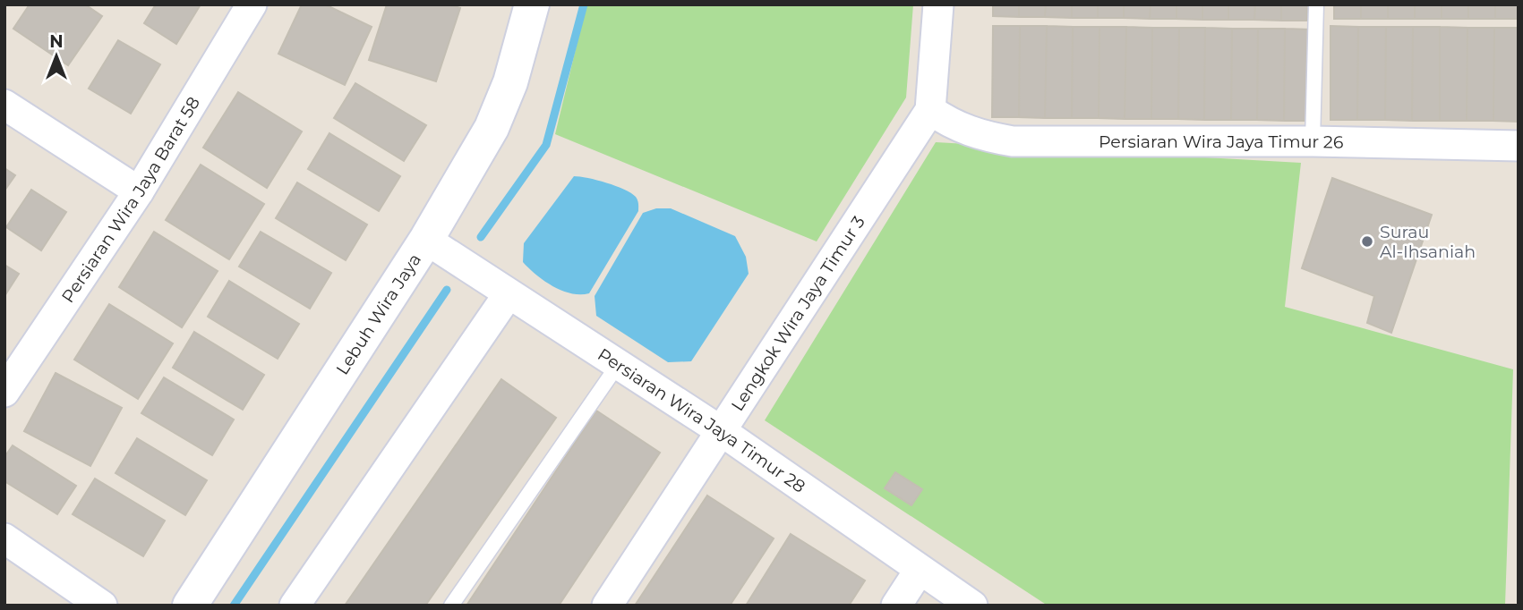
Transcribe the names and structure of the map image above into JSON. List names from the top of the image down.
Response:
{
  "streets": {
    "street": [
      "Persiaran Wira Jaya Timur 26",
      "Persiaran Wira Jaya Barat 58",
      "Lebuh Wira Jaya",
      "Lengkok Wira Jaya Timur 3",
      "Persiaran Wira Jaya Timur 28"
    ]
  },
  "crossings": [
    ["Persiaran Wira Jaya Timur 26", "Lengkok Wira Jaya Timur 3"],
    ["Lebuh Wira Jaya", "Persiaran Wira Jaya Timur 28"],
    ["Lengkok Wira Jaya Timur 3", "Persiaran Wira Jaya Timur 28"]
  ],
  "places": ["Surau Al-Ihsaniah"],
  "north": "top"
}
